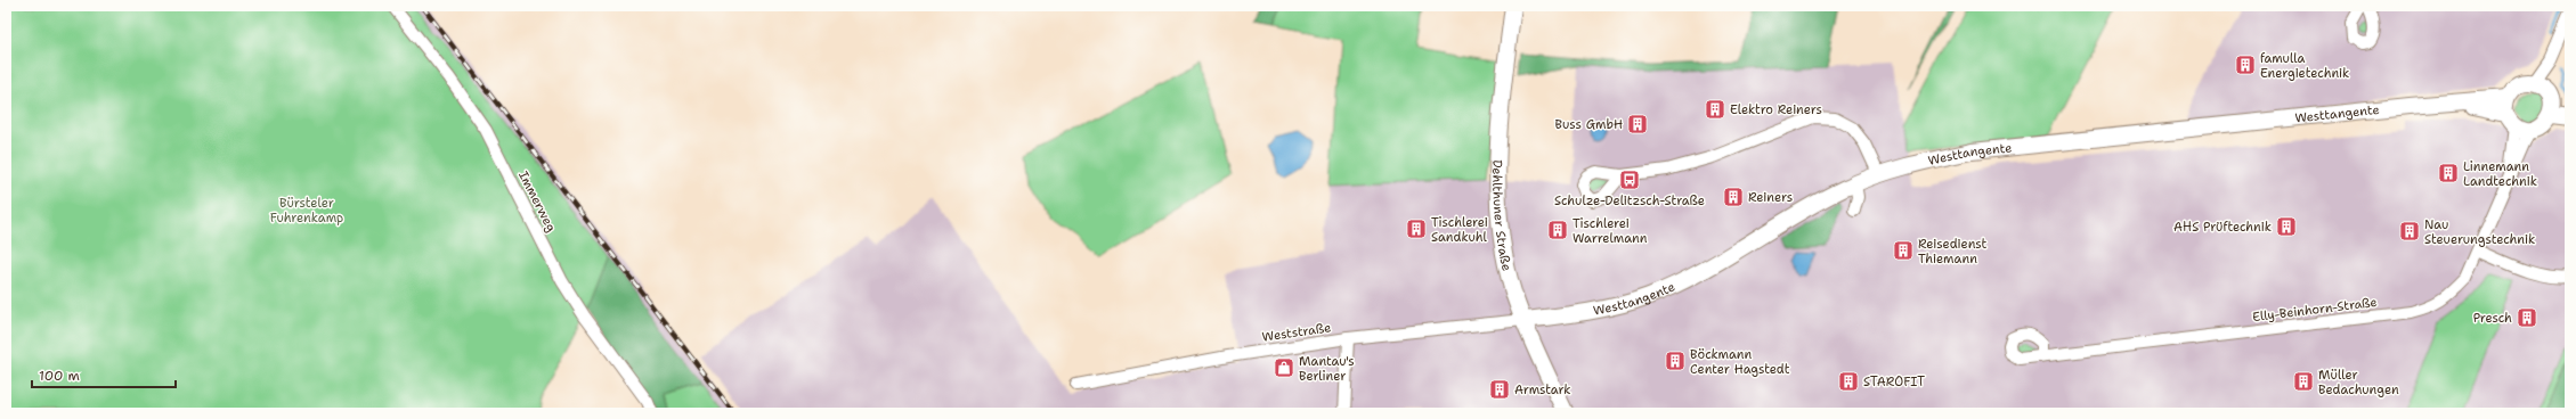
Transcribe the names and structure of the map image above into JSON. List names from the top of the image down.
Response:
{
  "streets": {
    "street": [
      "Westtangente",
      "Immerweg",
      "Dehlthuner Straße",
      "Elly-Beinhorn-Straße",
      "Weststraße"
    ]
  },
  "crossings": [
    ["Westtangente", "Dehlthuner Straße"],
    ["Westtangente", "Elly-Beinhorn-Straße"],
    ["Westtangente", "Weststraße"],
    ["Dehlthuner Straße", "Weststraße"]
  ],
  "parks": ["Bürsteler Fuhrenkamp"],
  "places": {
    "building": [
      "famulla Energietechnik",
      "Elektro Reiners",
      "Buss GmbH",
      "Linnemann Landtechnik",
      "Reiners",
      "AHS Prüftechnik",
      "Tischlerei Sandkuhl",
      "Tischlerei Warrelmann",
      "Nau Steuerungstechnik",
      "Reisedienst Thiemann",
      "Presch",
      "Böckmann Center Hagstedt",
      "STAROFIT",
      "Müller Bedachungen",
      "Armstark"
    ],
    "bus stop": ["Schulze-Delitzsch-Straße"],
    "shop": ["Mantau's Berliner"]
  },
  "scale_bar": "100 m"
}
